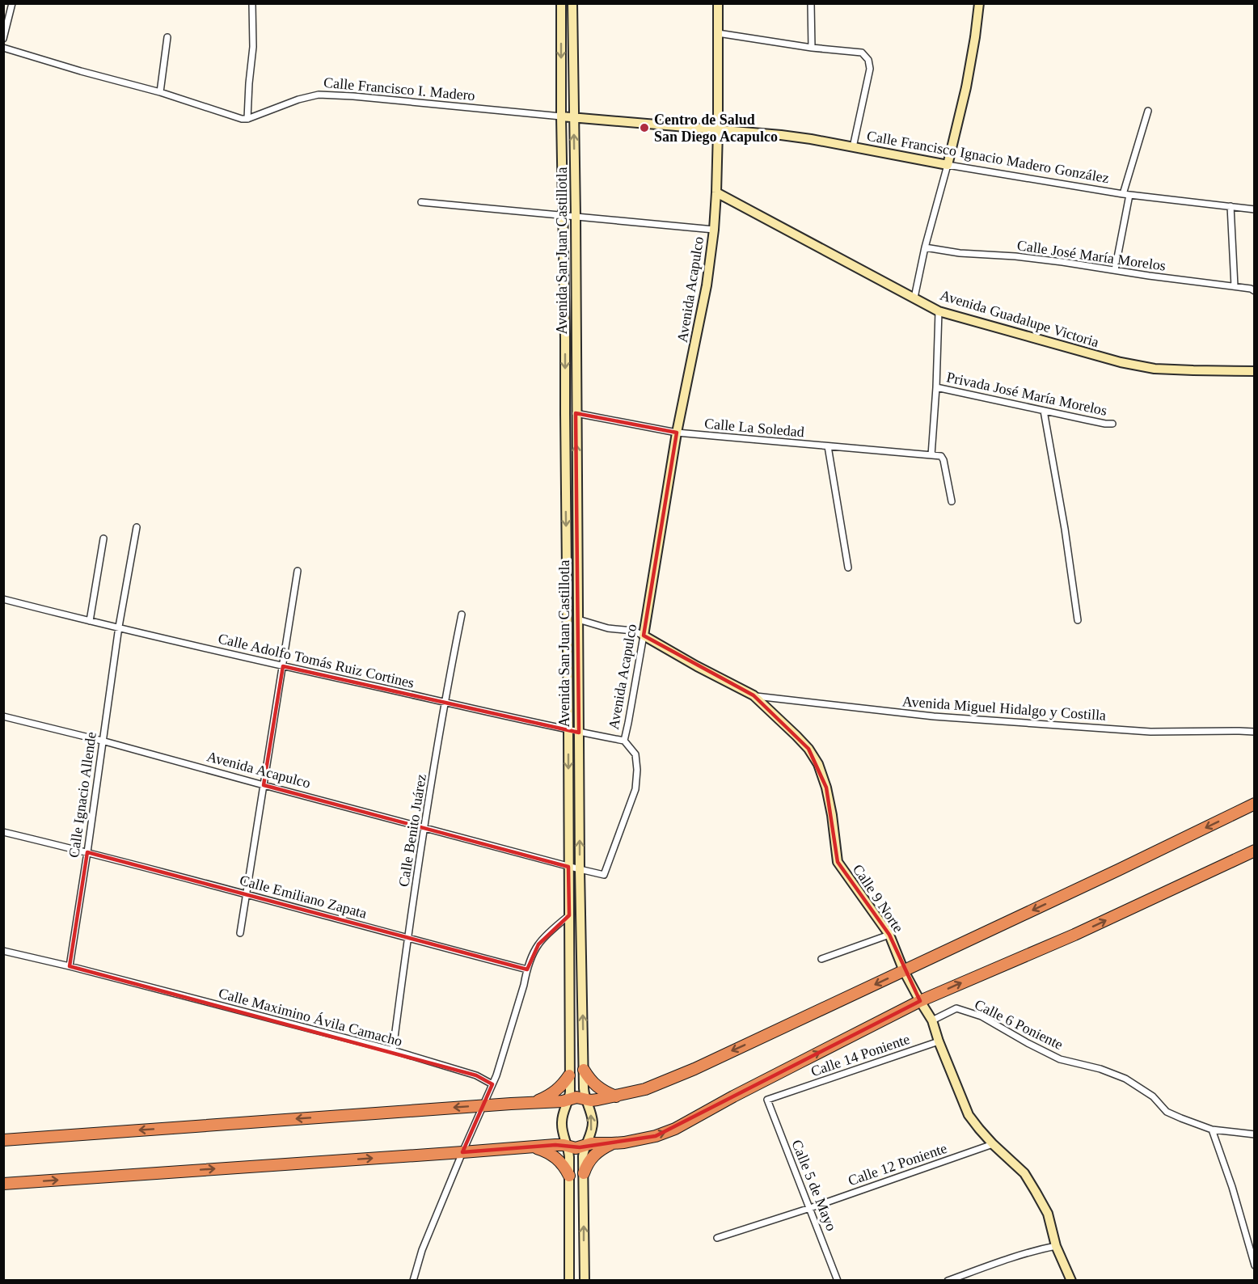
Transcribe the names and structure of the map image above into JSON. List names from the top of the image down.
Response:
{
  "streets": {
    "street": [
      "Calle Francisco I. Madero",
      "Calle Francisco Ignacio Madero González",
      "Avenida San Juan Castillotla",
      "Calle José María Morelos",
      "Avenida Acapulco",
      "Avenida Guadalupe Victoria",
      "Privada José María Morelos",
      "Calle La Soledad",
      "Calle Adolfo Tomás Ruiz Cortines",
      "Avenida Miguel Hidalgo y Costilla",
      "Calle Ignacio Allende",
      "Calle Benito Juárez",
      "Calle Emiliano Zapata",
      "Calle 9 Norte",
      "Calle Maximino Ávila Camacho",
      "Calle 6 Poniente",
      "Calle 14 Poniente",
      "Calle 12 Poniente",
      "Calle 5 de Mayo"
    ]
  },
  "crossings": [
    ["Calle Francisco I. Madero", "Calle Francisco Ignacio Madero González"],
    ["Calle Francisco I. Madero", "Avenida San Juan Castillotla"],
    ["Calle Francisco Ignacio Madero González", "Avenida San Juan Castillotla"],
    ["Calle Francisco Ignacio Madero González", "Avenida Acapulco"],
    ["Avenida San Juan Castillotla", "Avenida Acapulco"],
    ["Avenida San Juan Castillotla", "Calle La Soledad"],
    ["Avenida San Juan Castillotla", "Calle Adolfo Tomás Ruiz Cortines"],
    ["Avenida Acapulco", "Avenida Guadalupe Victoria"],
    ["Avenida Acapulco", "Calle La Soledad"],
    ["Avenida Acapulco", "Calle Adolfo Tomás Ruiz Cortines"],
    ["Avenida Acapulco", "Calle Ignacio Allende"],
    ["Avenida Acapulco", "Calle Benito Juárez"],
    ["Avenida Acapulco", "Calle 9 Norte"],
    ["Calle Adolfo Tomás Ruiz Cortines", "Calle Ignacio Allende"],
    ["Calle Adolfo Tomás Ruiz Cortines", "Calle Benito Juárez"],
    ["Avenida Miguel Hidalgo y Costilla", "Calle 9 Norte"],
    ["Calle Ignacio Allende", "Calle Emiliano Zapata"],
    ["Calle Ignacio Allende", "Calle Maximino Ávila Camacho"],
    ["Calle Benito Juárez", "Calle Emiliano Zapata"],
    ["Calle Benito Juárez", "Calle Maximino Ávila Camacho"],
    ["Calle 9 Norte", "Calle 6 Poniente"],
    ["Calle 9 Norte", "Calle 14 Poniente"],
    ["Calle 9 Norte", "Calle 12 Poniente"],
    ["Calle 14 Poniente", "Calle 5 de Mayo"],
    ["Calle 12 Poniente", "Calle 5 de Mayo"]
  ],
  "places": ["Centro de Salud San Diego Acapulco"]
}
